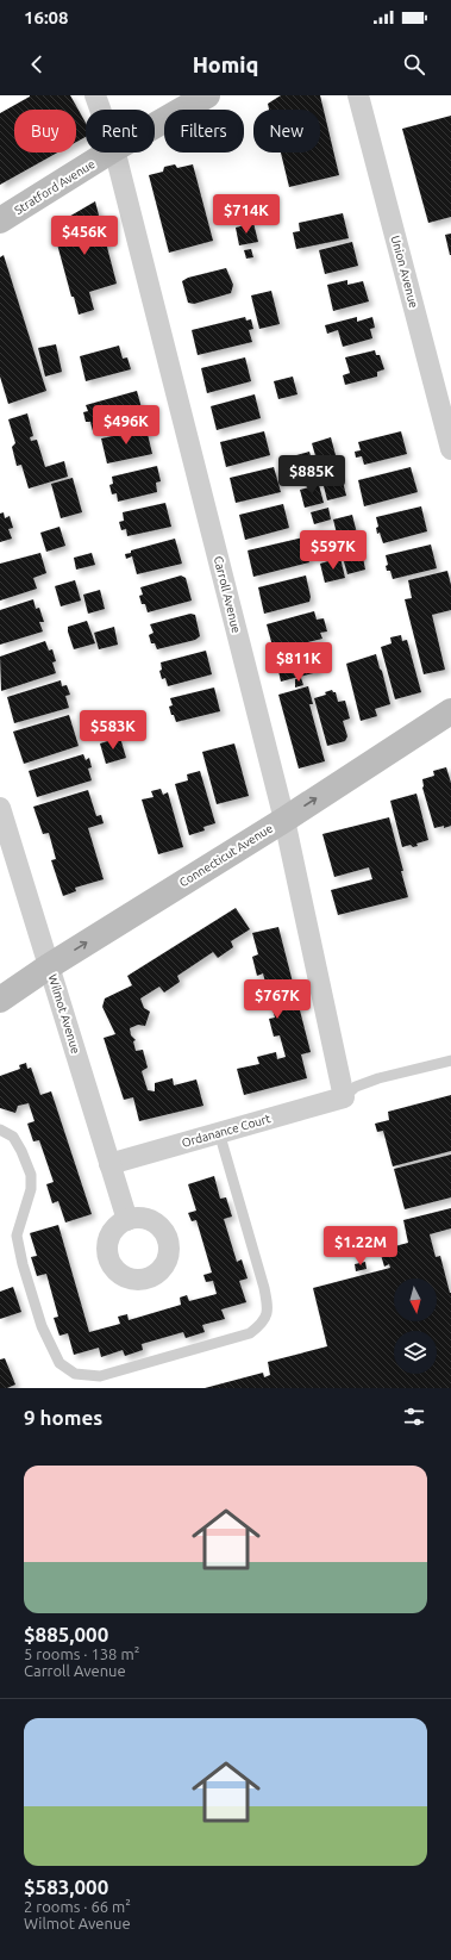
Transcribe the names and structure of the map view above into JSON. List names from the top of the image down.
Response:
{
  "streets": {
    "main road": ["Stratford Avenue", "Connecticut Avenue"],
    "street": [
      "Union Avenue",
      "Carroll Avenue",
      "Wilmot Avenue",
      "Ordanance Court"
    ]
  },
  "crossings": [
    ["Carroll Avenue", "Connecticut Avenue"],
    ["Carroll Avenue", "Ordanance Court"],
    ["Connecticut Avenue", "Wilmot Avenue"],
    ["Wilmot Avenue", "Ordanance Court"]
  ],
  "one_way": ["Connecticut Avenue"],
  "north": "bottom",
  "page": {
    "status": "16:08",
    "header": "Homiq",
    "chip": [
      "Buy",
      "Rent",
      "Filters",
      "New"
    ],
    "price": [
      "$714K",
      "$456K",
      "$496K",
      "$885K",
      "$597K",
      "$811K",
      "$583K",
      "$767K",
      "$1.22M"
    ],
    "heading": "9 homes",
    "list": [
      {
        "name": "$885,000",
        "note": "5 rooms · 138 m² · Carroll Avenue"
      },
      {
        "name": "$583,000",
        "note": "2 rooms · 66 m² · Wilmot Avenue"
      }
    ]
  }
}
